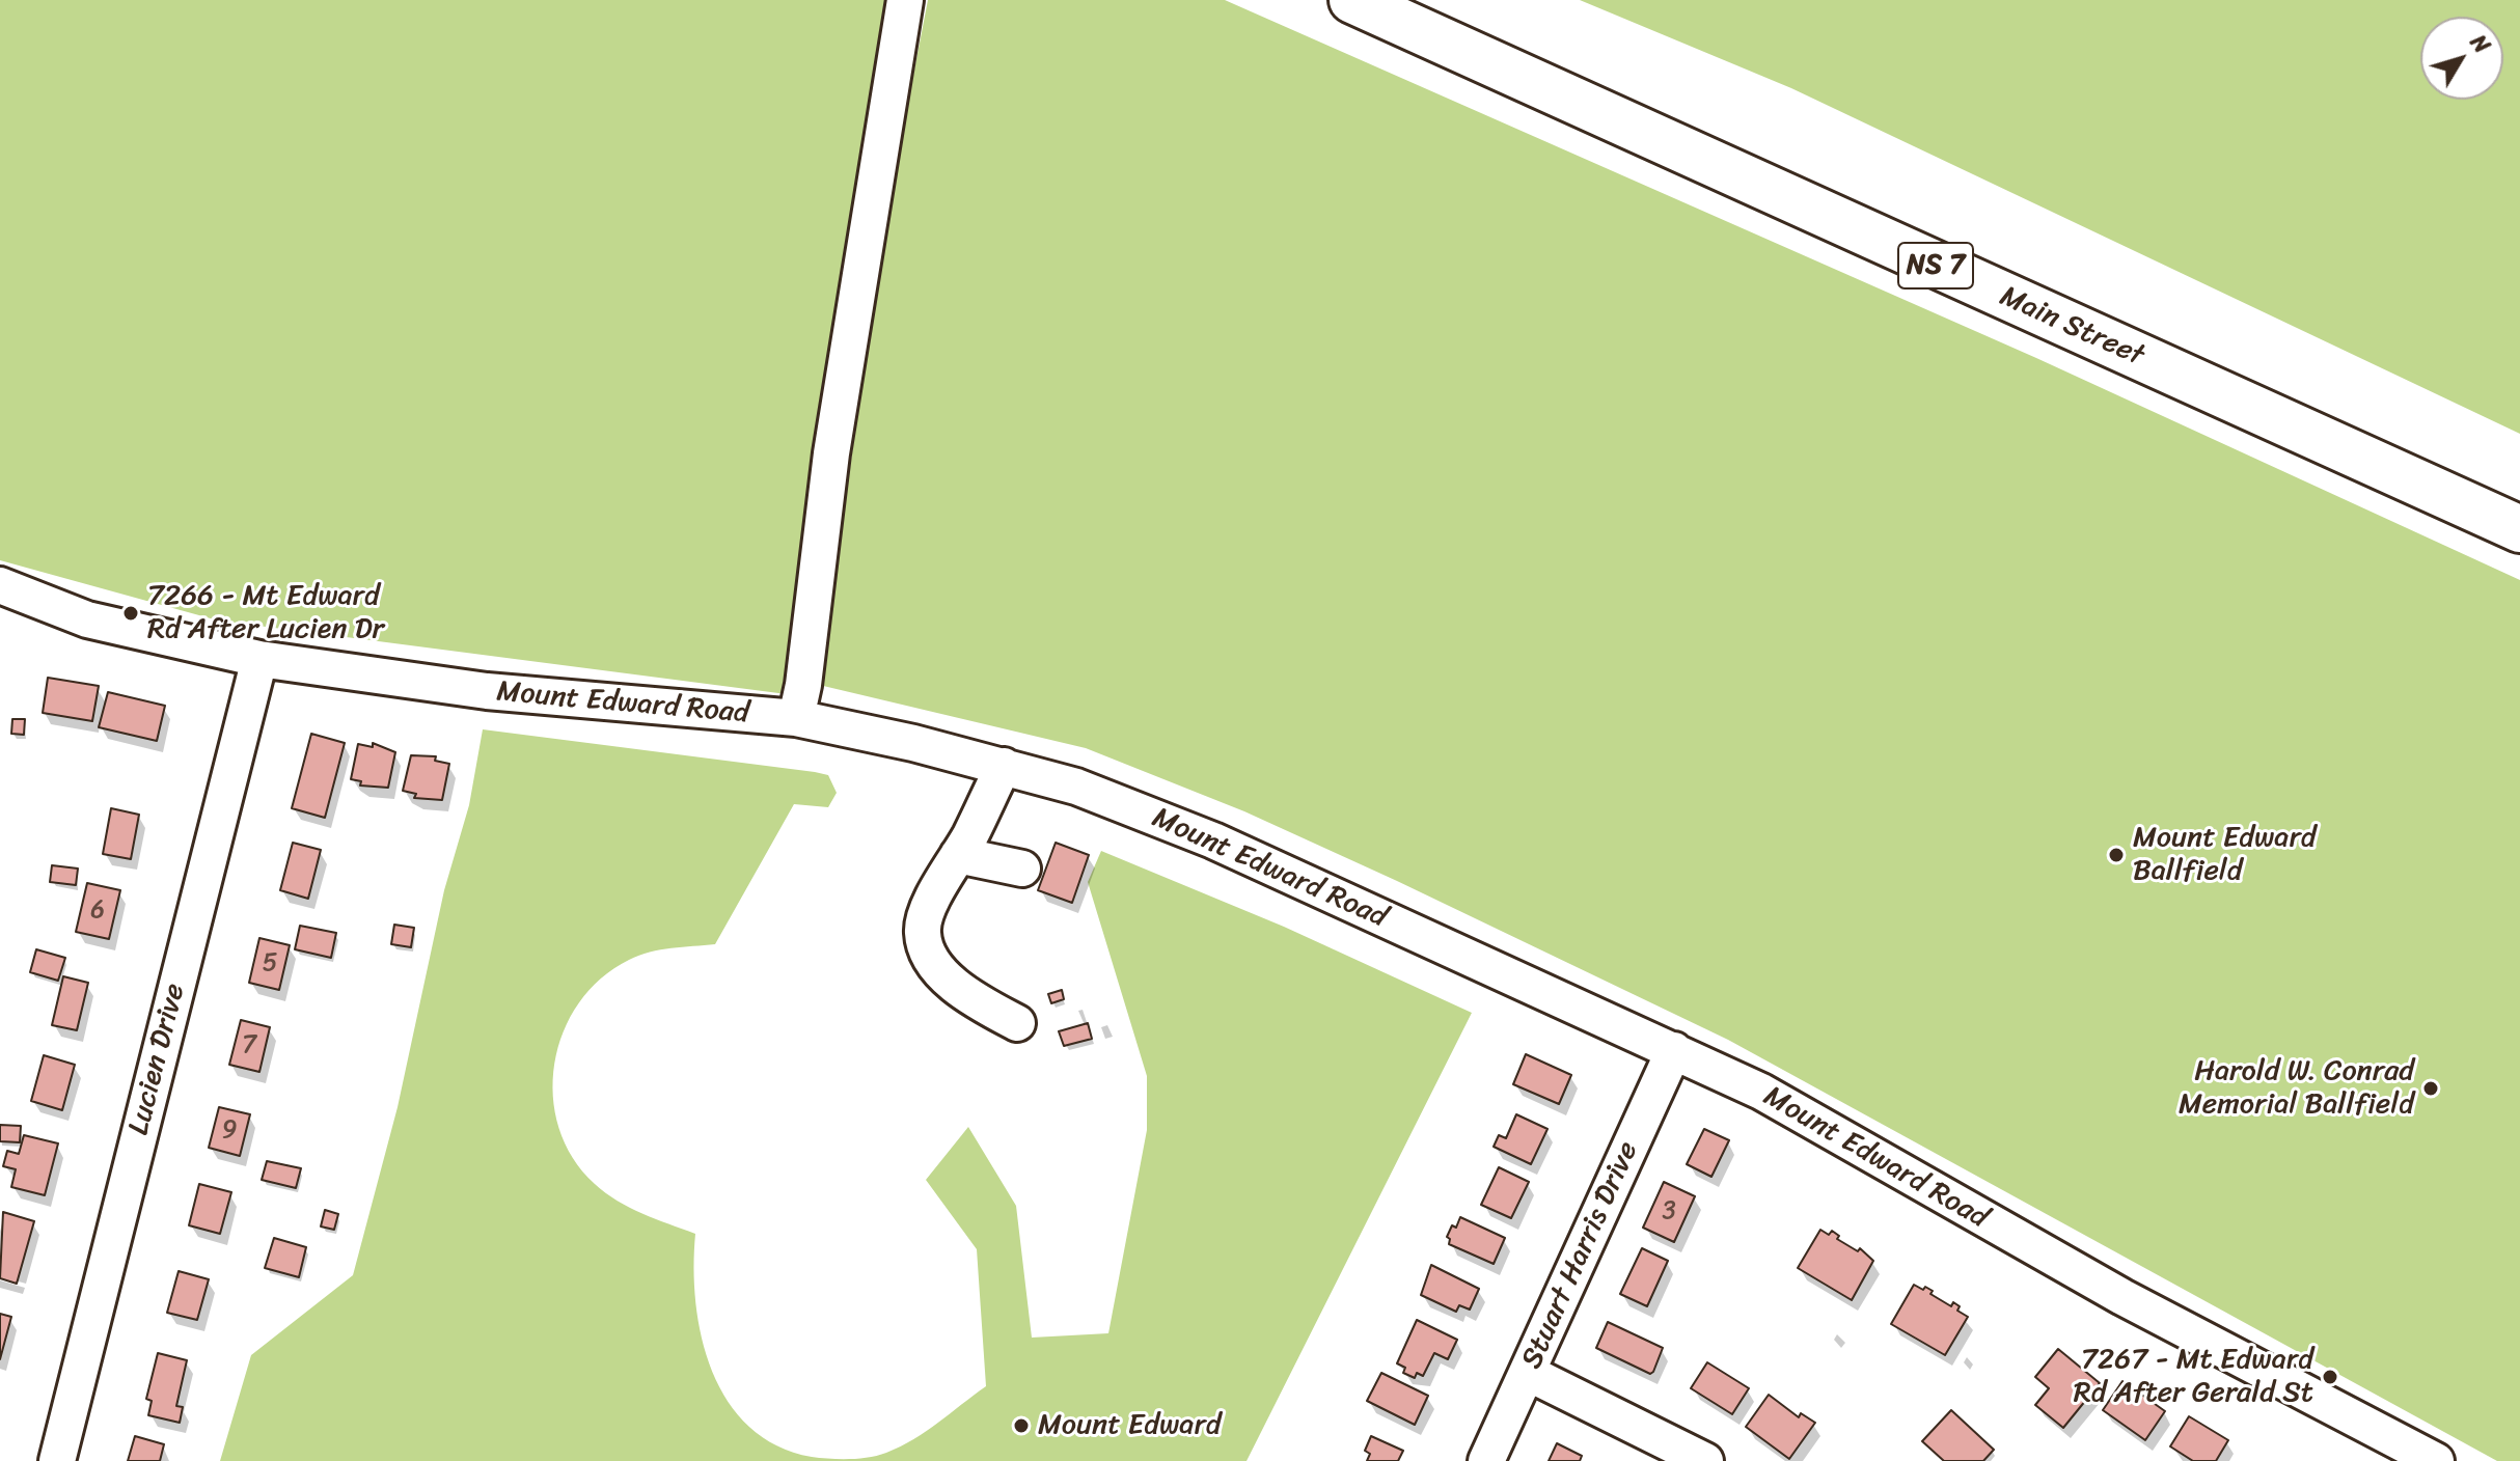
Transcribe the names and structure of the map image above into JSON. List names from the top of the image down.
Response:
{
  "streets": {
    "main road": ["NS 7", "Main Street"],
    "street": ["Mount Edward Road", "Lucien Drive", "Stuart Harris Drive"]
  },
  "crossings": [
    ["Mount Edward Road", "Lucien Drive"],
    ["Mount Edward Road", "Stuart Harris Drive"]
  ],
  "places": [
    "7266 - Mt Edward Rd After Lucien Dr",
    "Mount Edward Ballfield",
    "Harold W. Conrad Memorial Ballfield",
    "7267 - Mt Edward Rd After Gerald St",
    "Mount Edward"
  ],
  "house_numbers": [
    "6",
    "5",
    "7",
    "9",
    "3"
  ],
  "north": "top right"
}
